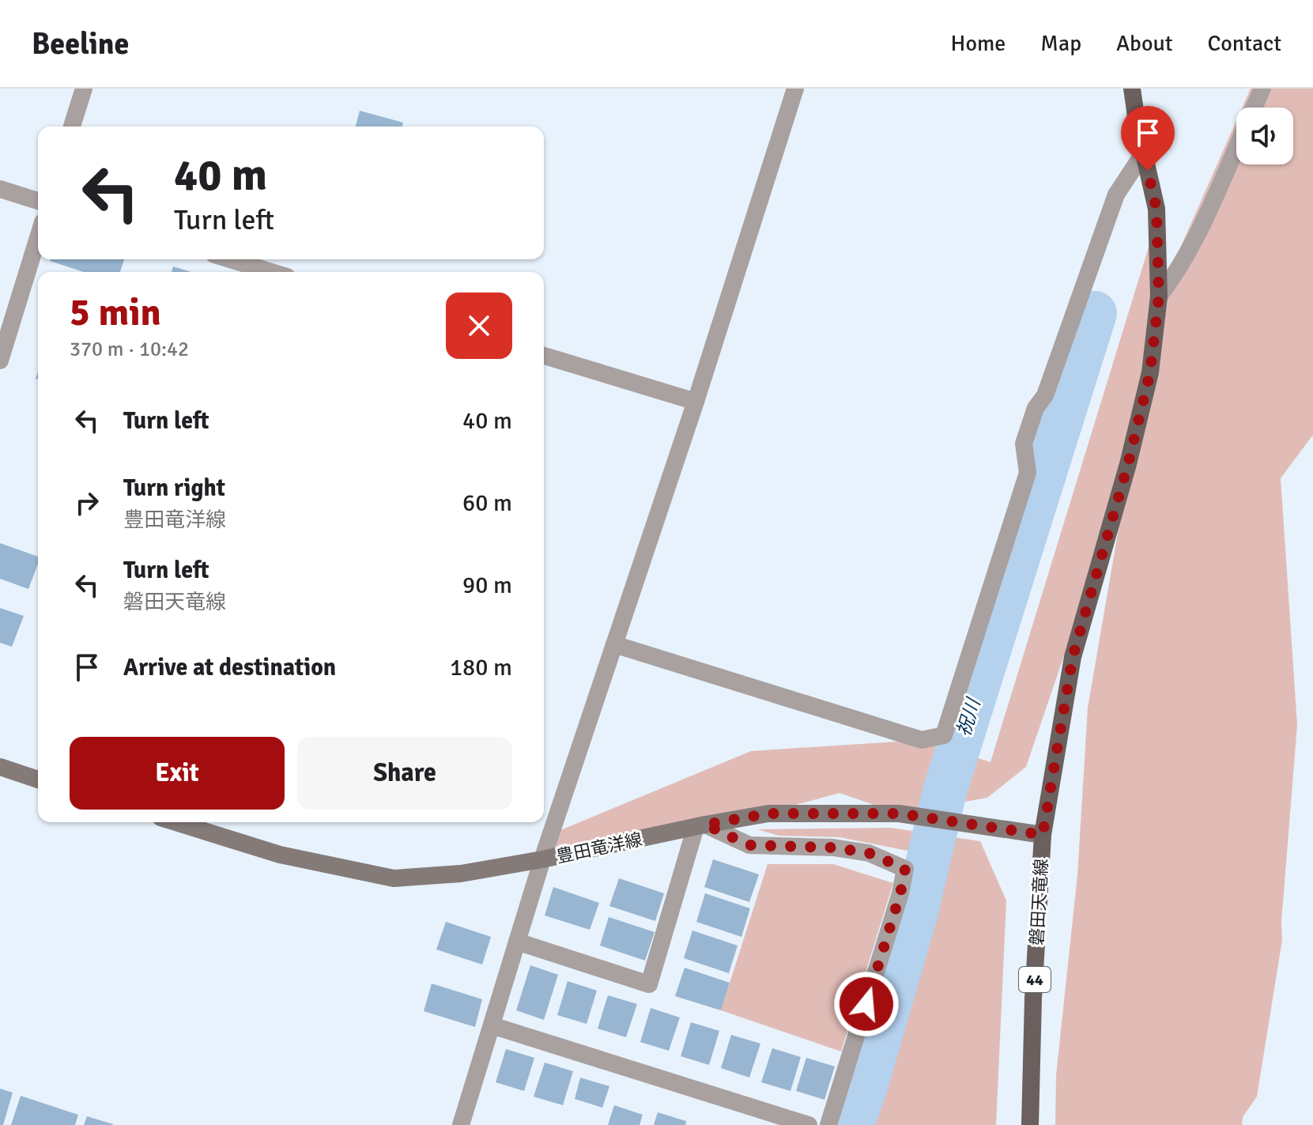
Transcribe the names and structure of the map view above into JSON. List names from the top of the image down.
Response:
{
  "streets": {
    "main road": ["豊田竜洋線", "磐田天竜線", "44"]
  },
  "crossings": [
    ["豊田竜洋線", "磐田天竜線"]
  ],
  "water": ["祝川"],
  "page": {
    "header": "Beeline",
    "nav": [
      "Home",
      "Map",
      "About",
      "Contact"
    ],
    "turn": ["40 m", "Turn left"],
    "heading": ["5 min", "370 m · 10:42"],
    "list": [
      {
        "name": "Turn left",
        "value": "40 m"
      },
      {
        "name": "Turn right",
        "note": "豊田竜洋線",
        "value": "60 m"
      },
      {
        "name": "Turn left",
        "note": "磐田天竜線",
        "value": "90 m"
      },
      {
        "name": "Arrive at destination",
        "value": "180 m"
      }
    ],
    "buttons": ["Exit", "Share"]
  }
}
